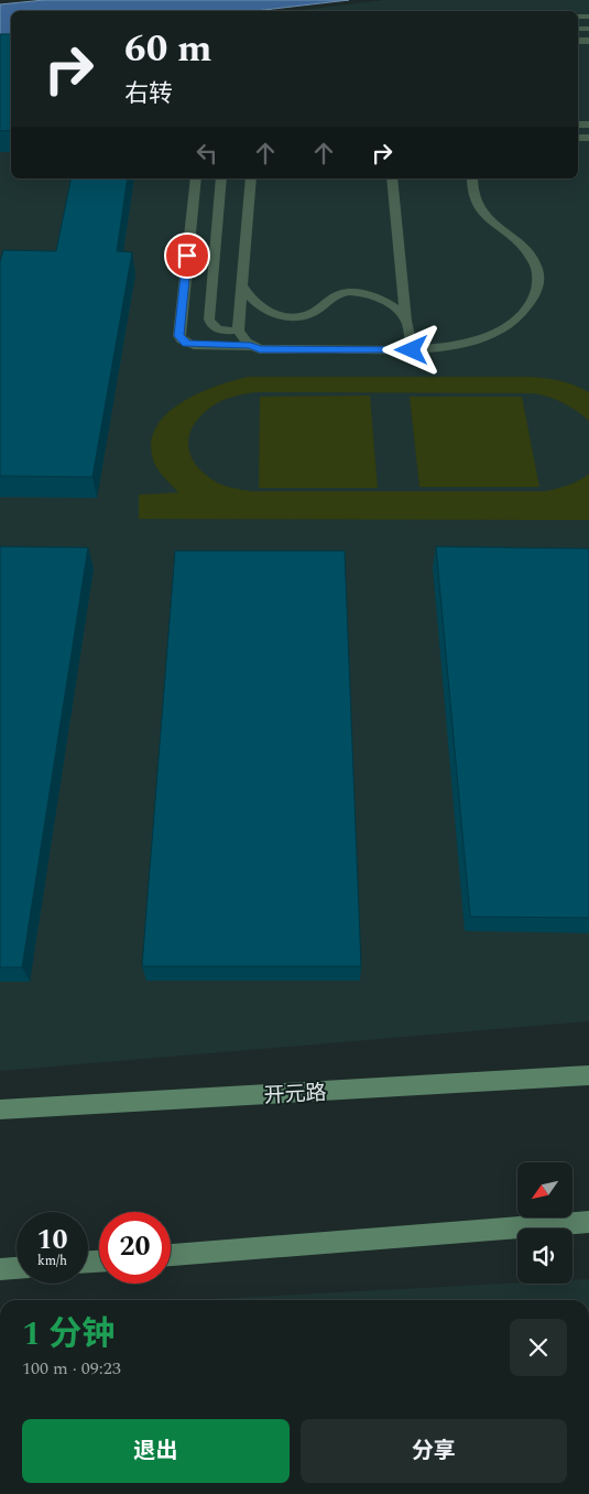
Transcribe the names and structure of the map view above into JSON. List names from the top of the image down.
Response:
{
  "streets": {
    "main road": ["开元路"]
  },
  "north": "bottom left",
  "page": {
    "turn": ["60 m", "右转"],
    "speed": "10 km/h",
    "limit": "20",
    "heading": ["1 分钟", "100 m · 09:23"],
    "buttons": ["退出", "分享"]
  }
}
